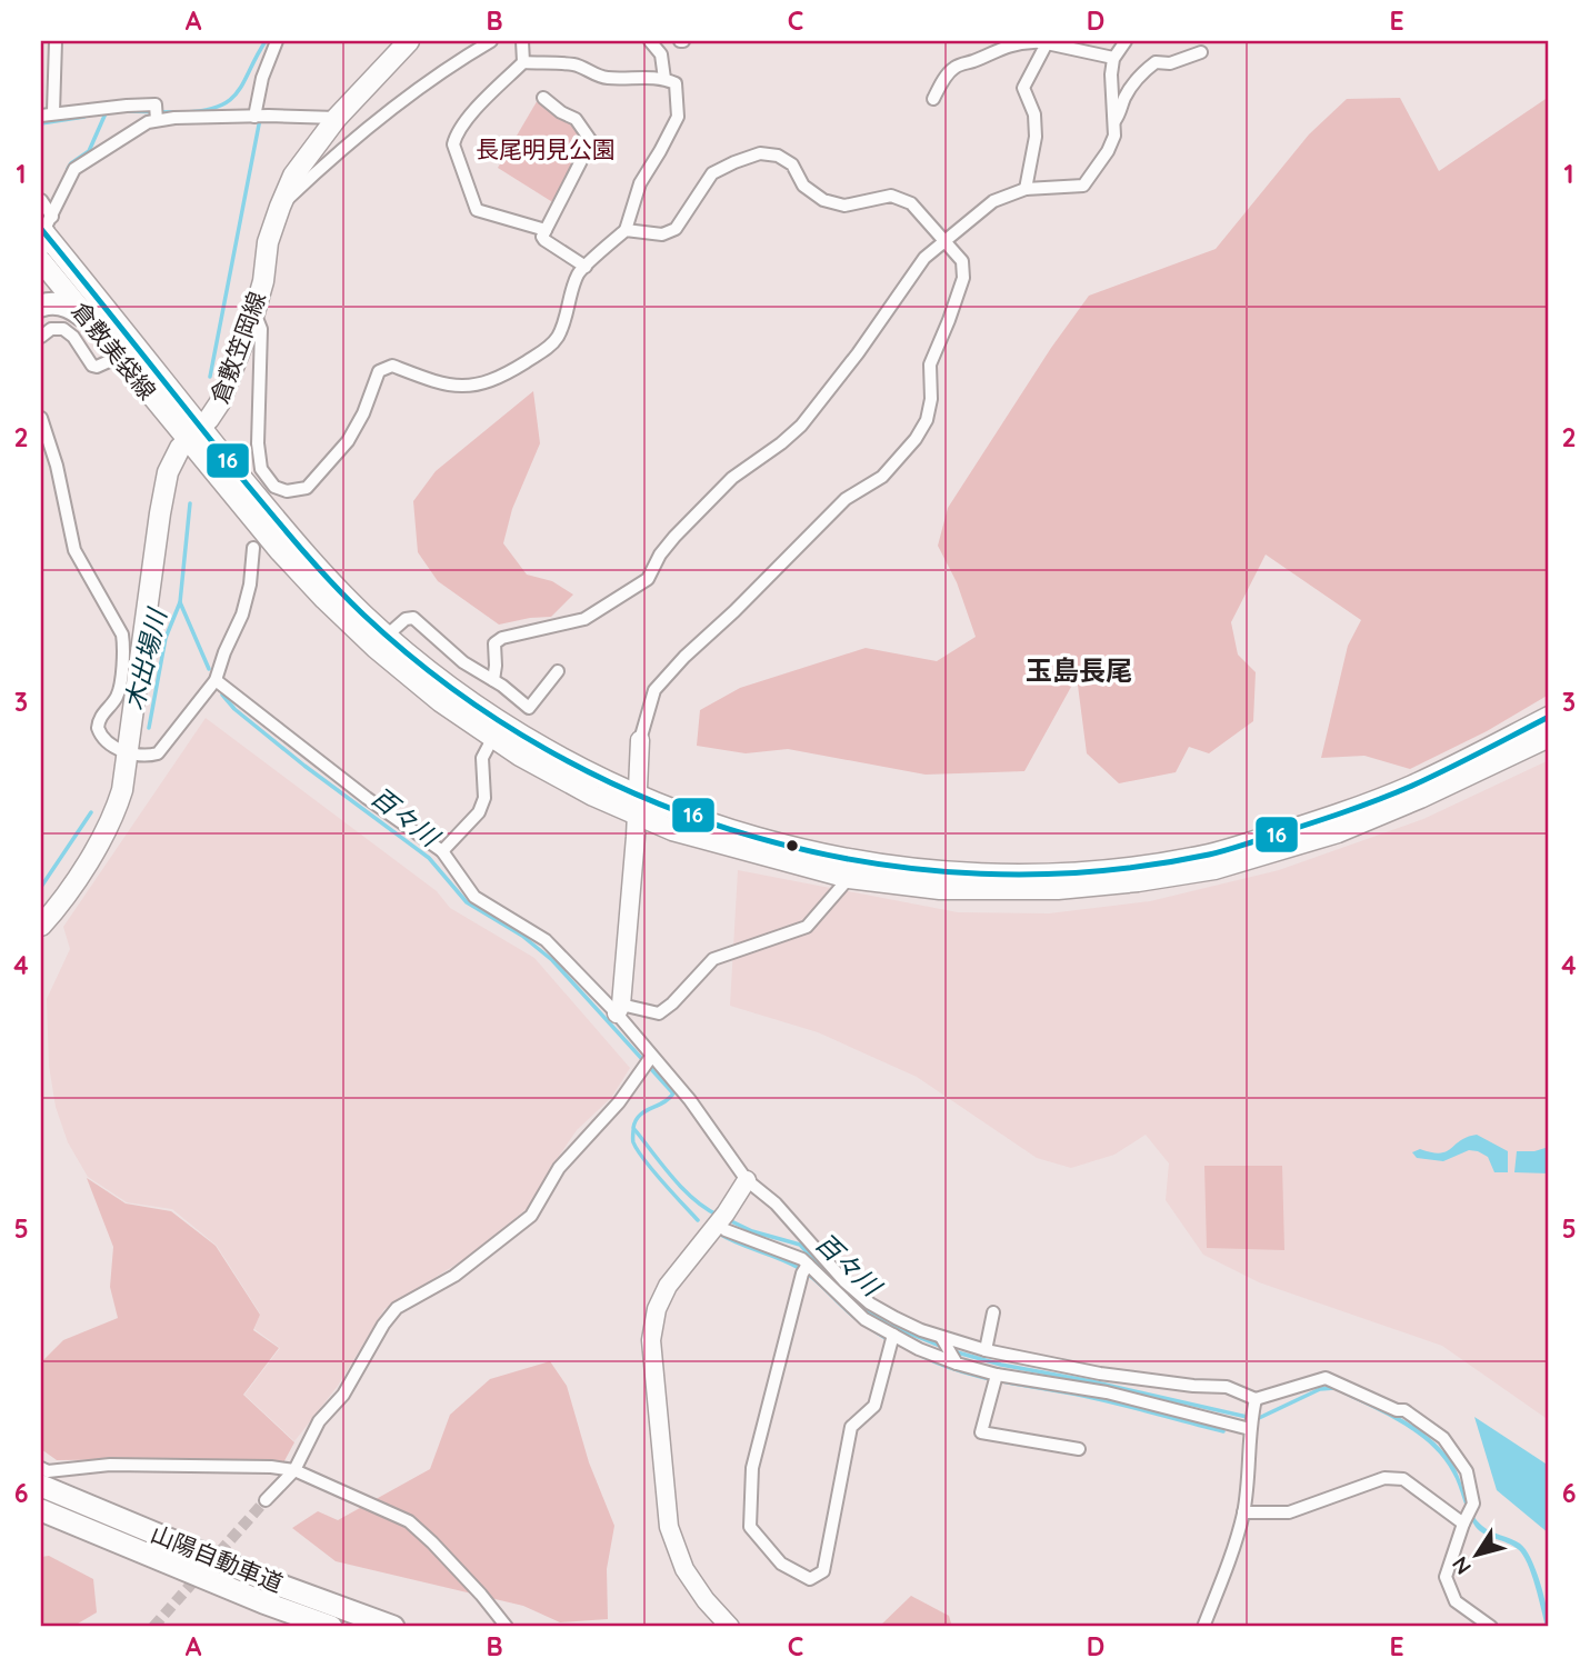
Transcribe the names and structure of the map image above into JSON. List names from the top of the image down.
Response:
{
  "streets": {
    "highway": ["山陽自動車道"],
    "main road": ["倉敷笠岡線", "倉敷美袋線"]
  },
  "crossings": [
    ["倉敷笠岡線", "倉敷美袋線"]
  ],
  "districts": ["玉島長尾"],
  "water": ["木出場川", "百々川"],
  "parks": ["長尾明見公園"],
  "lines": ["transit line 16"],
  "north": "bottom left",
  "grid": {
    "columns": [
      "A",
      "B",
      "C",
      "D",
      "E"
    ],
    "rows": [
      "1",
      "2",
      "3",
      "4",
      "5",
      "6"
    ]
  }
}
